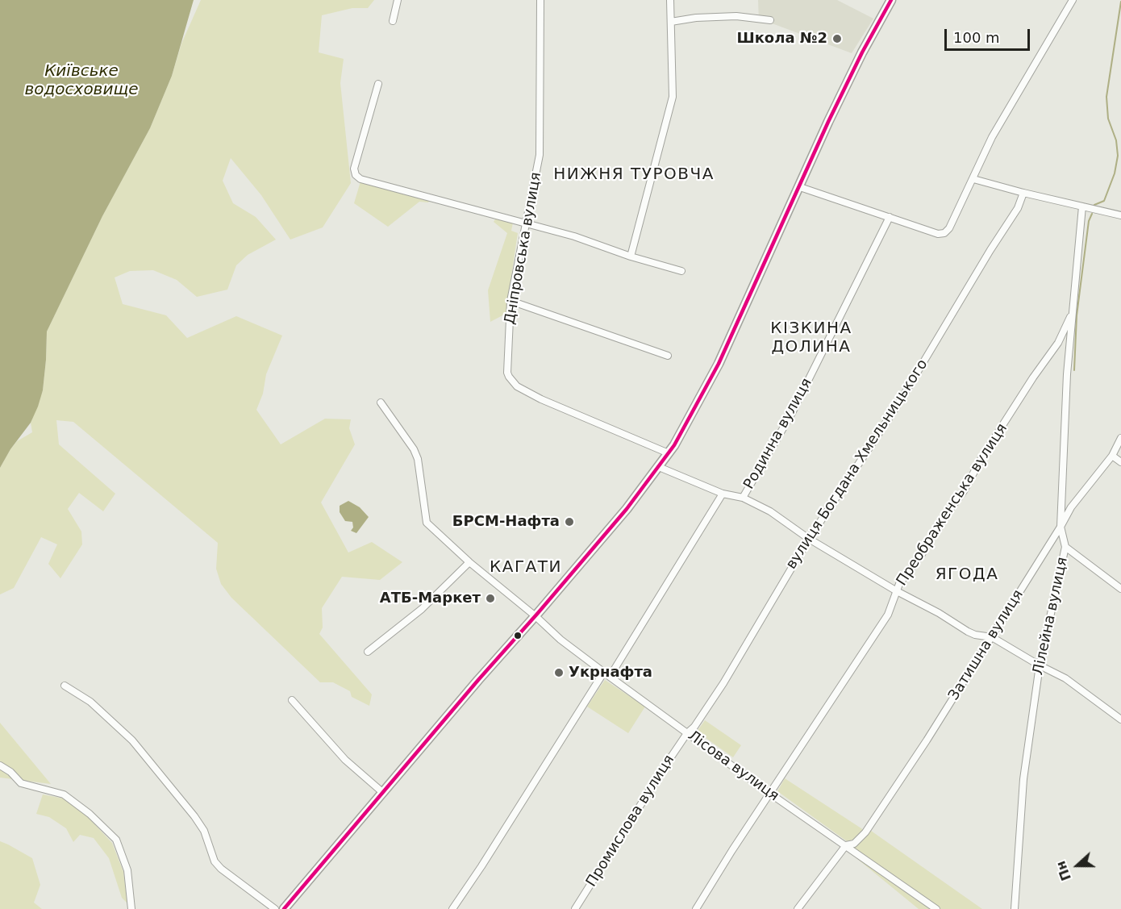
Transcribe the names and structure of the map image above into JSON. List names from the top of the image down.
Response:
{
  "streets": {
    "street": [
      "Дніпровська вулиця",
      "Родинна вулиця",
      "вулиця Богдана Хмельницького",
      "Преображенська вулиця",
      "Лілейна вулиця",
      "Затишна вулиця",
      "Лісова вулиця",
      "Промислова вулиця"
    ]
  },
  "crossings": [
    ["Родинна вулиця", "Лісова вулиця"],
    ["вулиця Богдана Хмельницького", "Лісова вулиця"],
    ["вулиця Богдана Хмельницького", "Промислова вулиця"],
    ["Преображенська вулиця", "Лілейна вулиця"],
    ["Преображенська вулиця", "Лісова вулиця"],
    ["Лілейна вулиця", "Затишна вулиця"],
    ["Затишна вулиця", "Лісова вулиця"],
    ["Лісова вулиця", "Промислова вулиця"]
  ],
  "districts": [
    "НИЖНЯ ТУРОВЧА",
    "КІЗКИНА ДОЛИНА",
    "КАГАТИ",
    "ЯГОДА"
  ],
  "water": ["Київське водосховище"],
  "places": [
    "Школа №2",
    "БРСМ-Нафта",
    "АТБ-Маркет",
    "Укрнафта"
  ],
  "scale_bar": "100 m",
  "north": "left"
}
